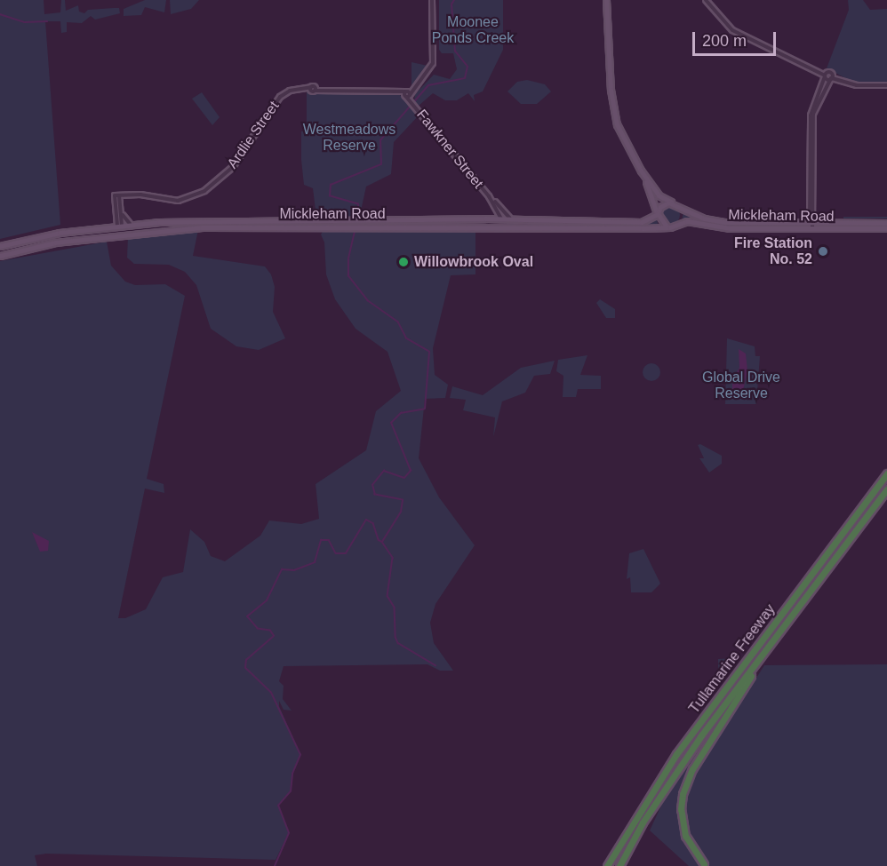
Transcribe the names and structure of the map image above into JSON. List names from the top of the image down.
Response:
{
  "streets": {
    "highway": ["Tullamarine Freeway"],
    "main road": ["Mickleham Road"],
    "street": ["Ardlie Street", "Fawkner Street"]
  },
  "crossings": [
    ["Ardlie Street", "Fawkner Street"],
    ["Fawkner Street", "Mickleham Road"]
  ],
  "parks": ["Moonee Ponds Creek", "Westmeadows Reserve", "Global Drive Reserve"],
  "places": ["Fire Station No. 52", "Willowbrook Oval"],
  "scale_bar": "200 m"
}
